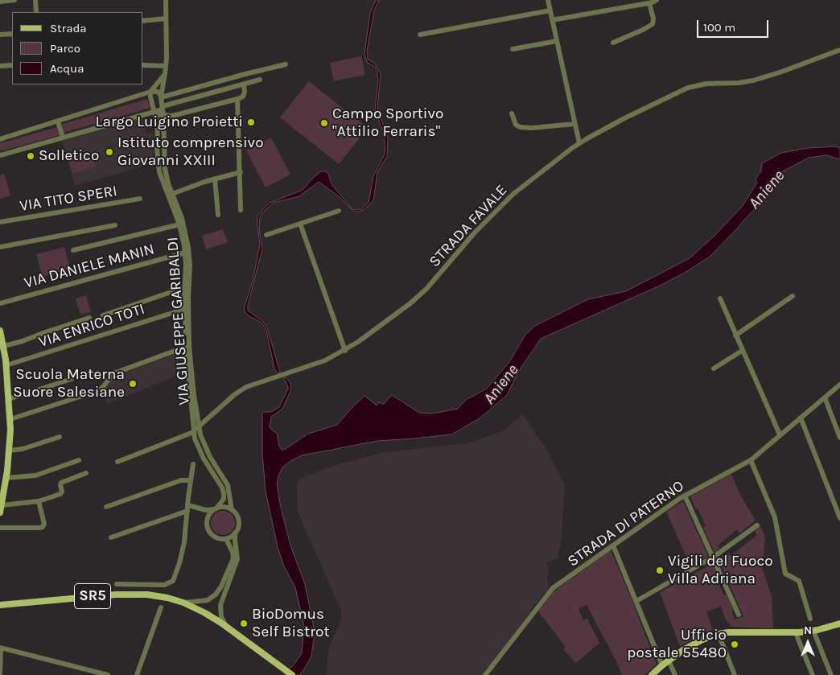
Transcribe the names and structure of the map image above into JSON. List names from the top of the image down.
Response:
{
  "streets": {
    "main road": ["SR5"],
    "street": [
      "VIA TITO SPERI",
      "STRADA FAVALE",
      "VIA DANIELE MANIN",
      "VIA GIUSEPPE GARIBALDI",
      "VIA ENRICO TOTI",
      "STRADA DI PATERNO"
    ]
  },
  "crossings": [
    ["STRADA FAVALE", "VIA GIUSEPPE GARIBALDI"],
    ["VIA DANIELE MANIN", "VIA GIUSEPPE GARIBALDI"],
    ["VIA GIUSEPPE GARIBALDI", "VIA ENRICO TOTI"]
  ],
  "water": ["Aniene"],
  "places": [
    "Largo Luigino Proietti",
    "Campo Sportivo \"Attilio Ferraris\"",
    "Istituto comprensivo Giovanni XXIII",
    "Solletico",
    "Scuola Materna Suore Salesiane",
    "Vigili del Fuoco Villa Adriana",
    "BioDomus Self Bistrot",
    "Ufficio postale 55480"
  ],
  "legend": ["Strada", "Parco", "Acqua"],
  "scale_bar": "100 m",
  "north": "top"
}
